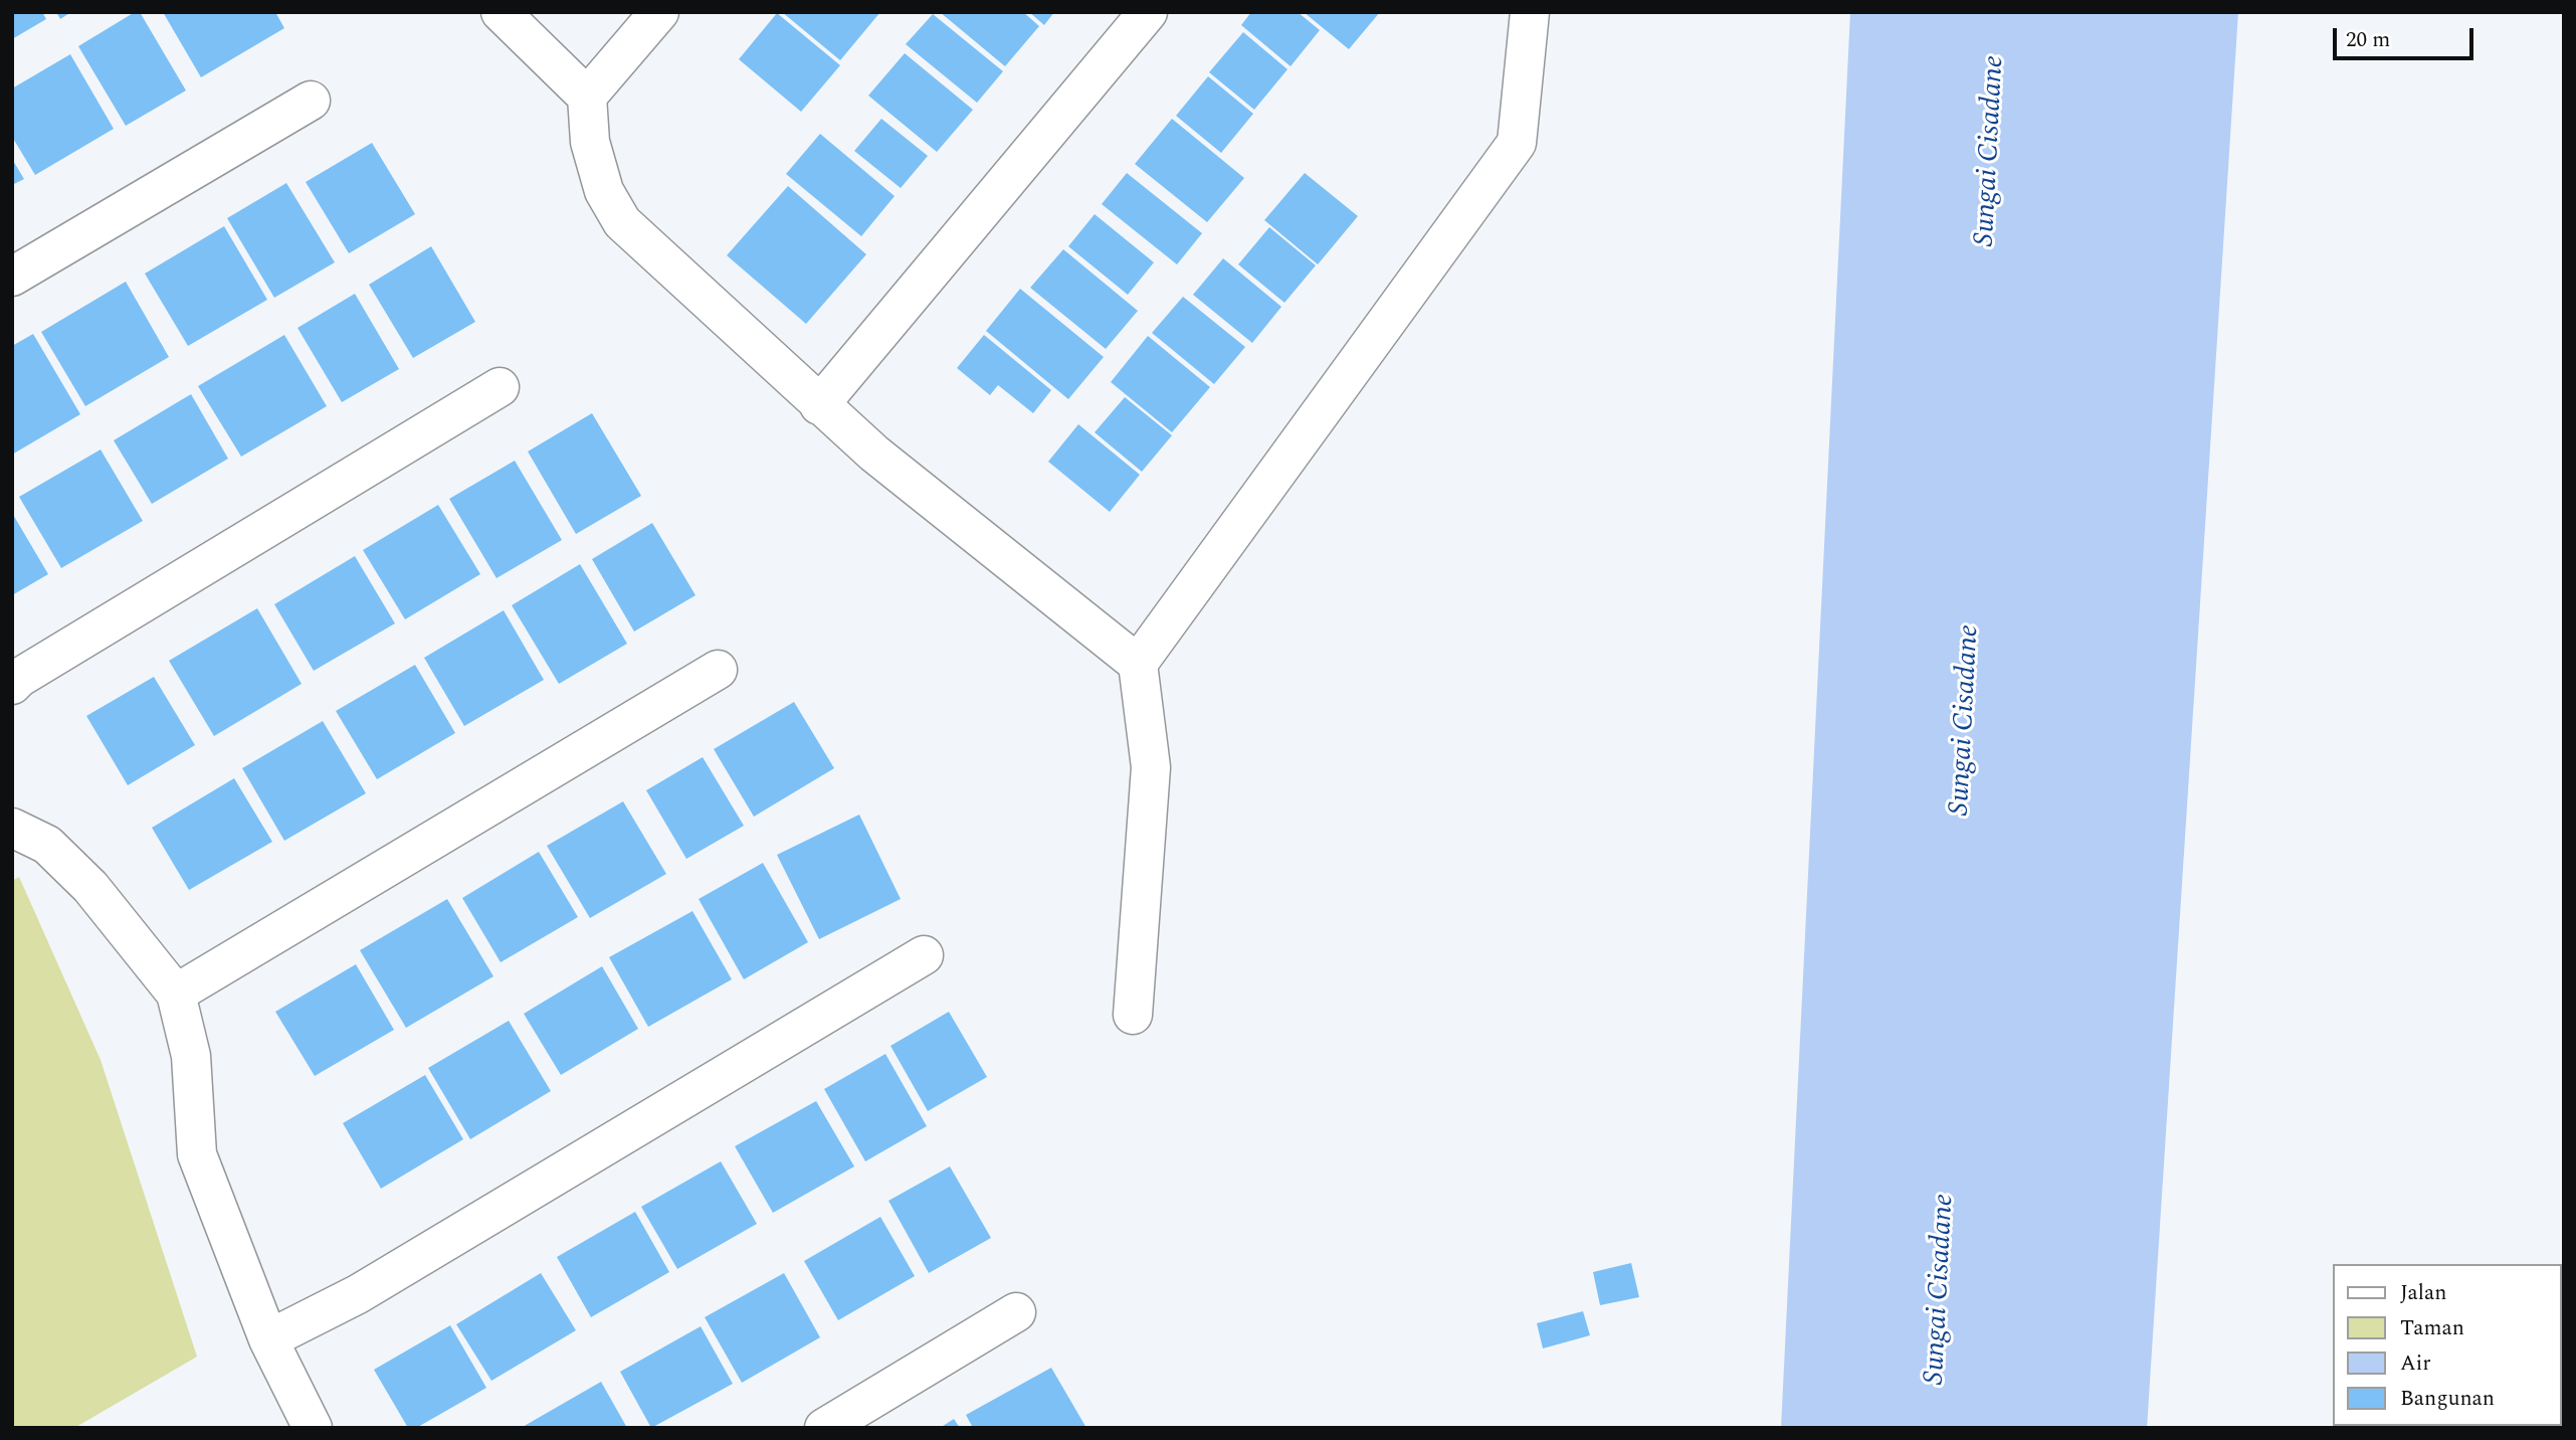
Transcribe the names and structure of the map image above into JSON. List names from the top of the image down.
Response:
{
  "water": ["Sungai Cisadane"],
  "legend": [
    "Jalan",
    "Taman",
    "Air",
    "Bangunan"
  ],
  "scale_bar": "20 m"
}
